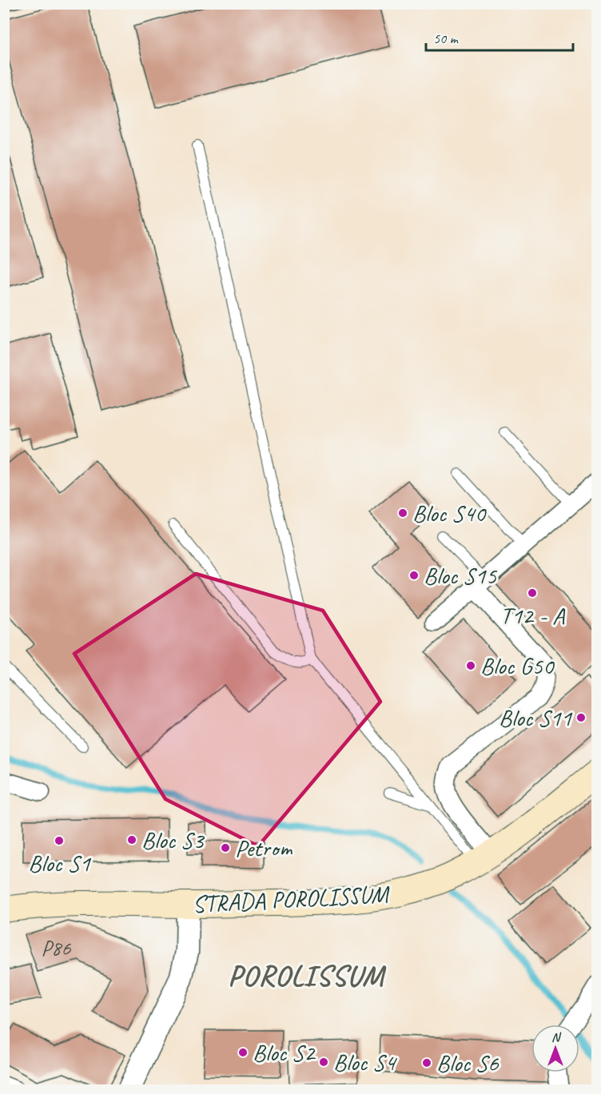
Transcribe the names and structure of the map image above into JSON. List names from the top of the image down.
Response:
{
  "streets": {
    "main road": ["STRADA POROLISSUM"]
  },
  "districts": ["POROLISSUM"],
  "places": [
    "Bloc S40",
    "Bloc S15",
    "T12 - A",
    "Bloc G50",
    "Bloc S11",
    "Bloc S3",
    "Bloc S1",
    "Petrom",
    "Bloc S2",
    "Bloc S4",
    "Bloc S6"
  ],
  "house_numbers": ["P86"],
  "scale_bar": "50 m",
  "north": "top"
}
